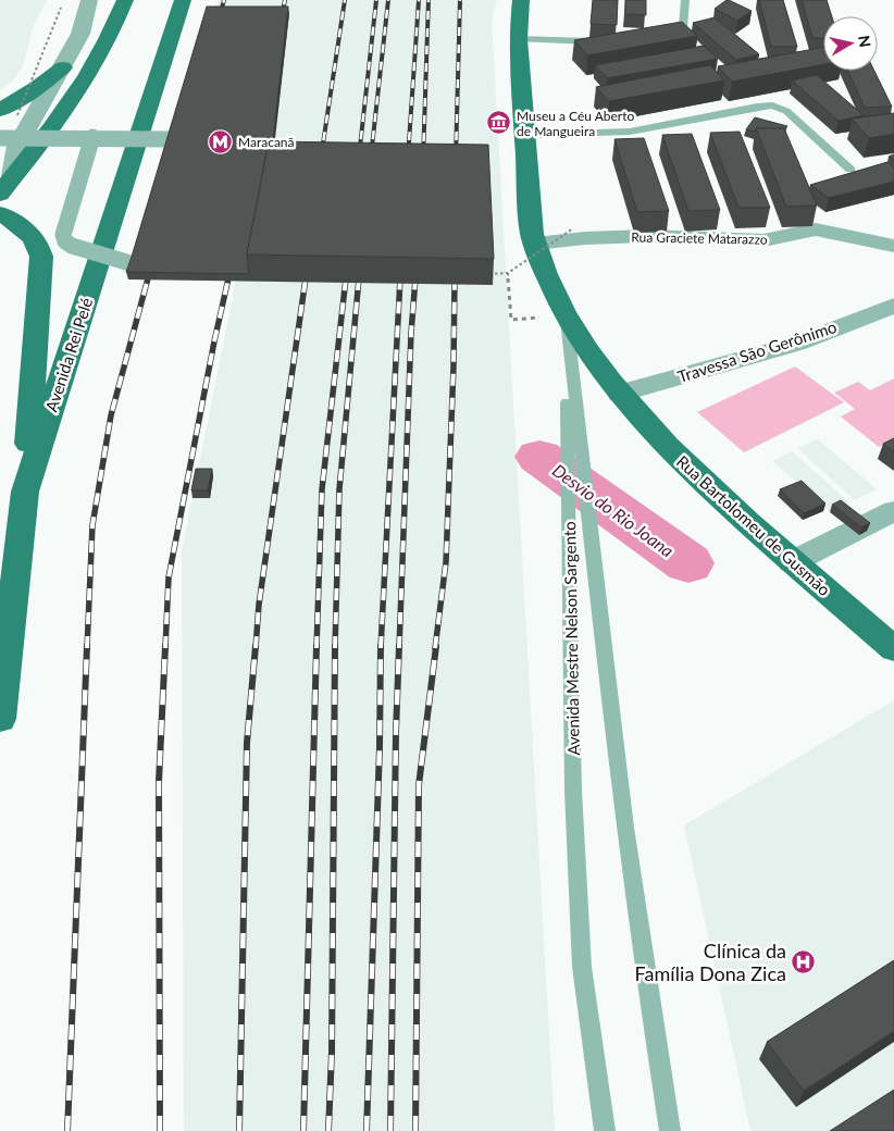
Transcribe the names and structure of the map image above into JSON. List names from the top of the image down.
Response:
{
  "streets": {
    "main road": ["Avenida Rei Pelé", "Rua Bartolomeu de Gusmão"],
    "street": ["Rua Graciete Matarazzo", "Travessa São Gerônimo"],
    "lane": ["Avenida Mestre Nelson Sargento"]
  },
  "crossings": [
    ["Rua Graciete Matarazzo", "Rua Bartolomeu de Gusmão"],
    ["Travessa São Gerônimo", "Rua Bartolomeu de Gusmão"],
    ["Rua Bartolomeu de Gusmão", "Avenida Mestre Nelson Sargento"]
  ],
  "water": ["Desvio do Rio Joana"],
  "places": {
    "museum": ["Museu a Céu Aberto de Mangueira"],
    "metro station": ["Maracanã"],
    "hospital": ["Clínica da Família Dona Zica"]
  },
  "north": "right"
}
